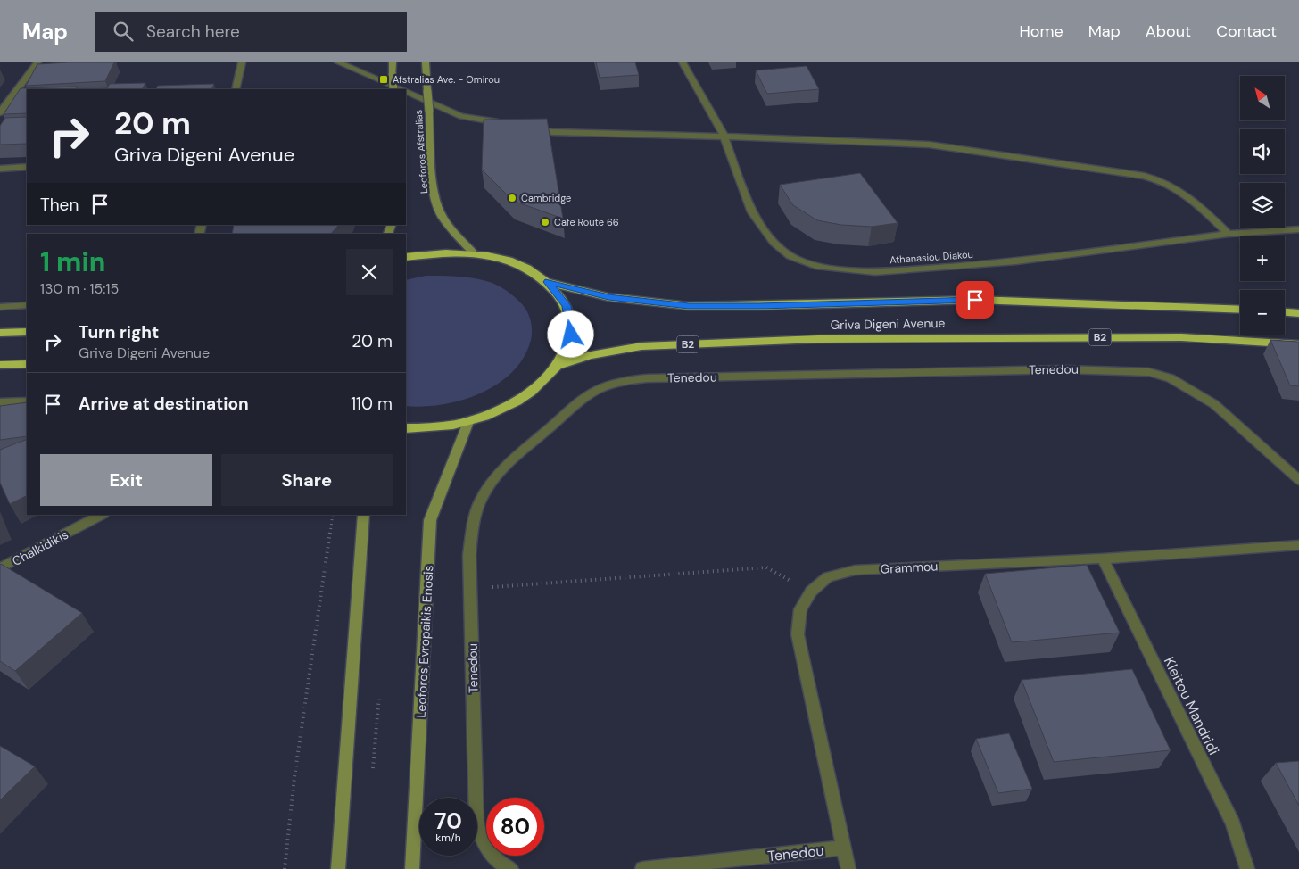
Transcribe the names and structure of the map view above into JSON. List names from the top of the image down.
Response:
{
  "streets": {
    "highway": ["Griva Digeni Avenue", "B2"],
    "main road": ["Leoforos Afstralias", "Leoforos Evropaikis Enosis"],
    "street": [
      "Athanasiou Diakou",
      "Tenedou",
      "Chalkidikis",
      "Grammou",
      "Kleitou Mandridi"
    ]
  },
  "crossings": [
    ["Leoforos Afstralias", "B2"],
    ["Griva Digeni Avenue", "B2"],
    ["B2", "Leoforos Evropaikis Enosis"],
    ["Tenedou", "Grammou"],
    ["Grammou", "Kleitou Mandridi"]
  ],
  "places": {
    "transit": ["Afstralias Ave. - Omirou"],
    "other": ["Cambridge", "Cafe Route 66"]
  },
  "north": "top left",
  "page": {
    "header": "Map",
    "search": "Search here",
    "nav": [
      "Home",
      "Map",
      "About",
      "Contact"
    ],
    "map_buttons": ["+", "−"],
    "turn": ["20 m", "Griva Digeni Avenue"],
    "then": "Then",
    "heading": ["1 min", "130 m · 15:15"],
    "list": [
      {
        "name": "Turn right",
        "note": "Griva Digeni Avenue",
        "value": "20 m"
      },
      {
        "name": "Arrive at destination",
        "value": "110 m"
      }
    ],
    "buttons": ["Exit", "Share"],
    "speed": "70 km/h",
    "limit": "80"
  }
}
